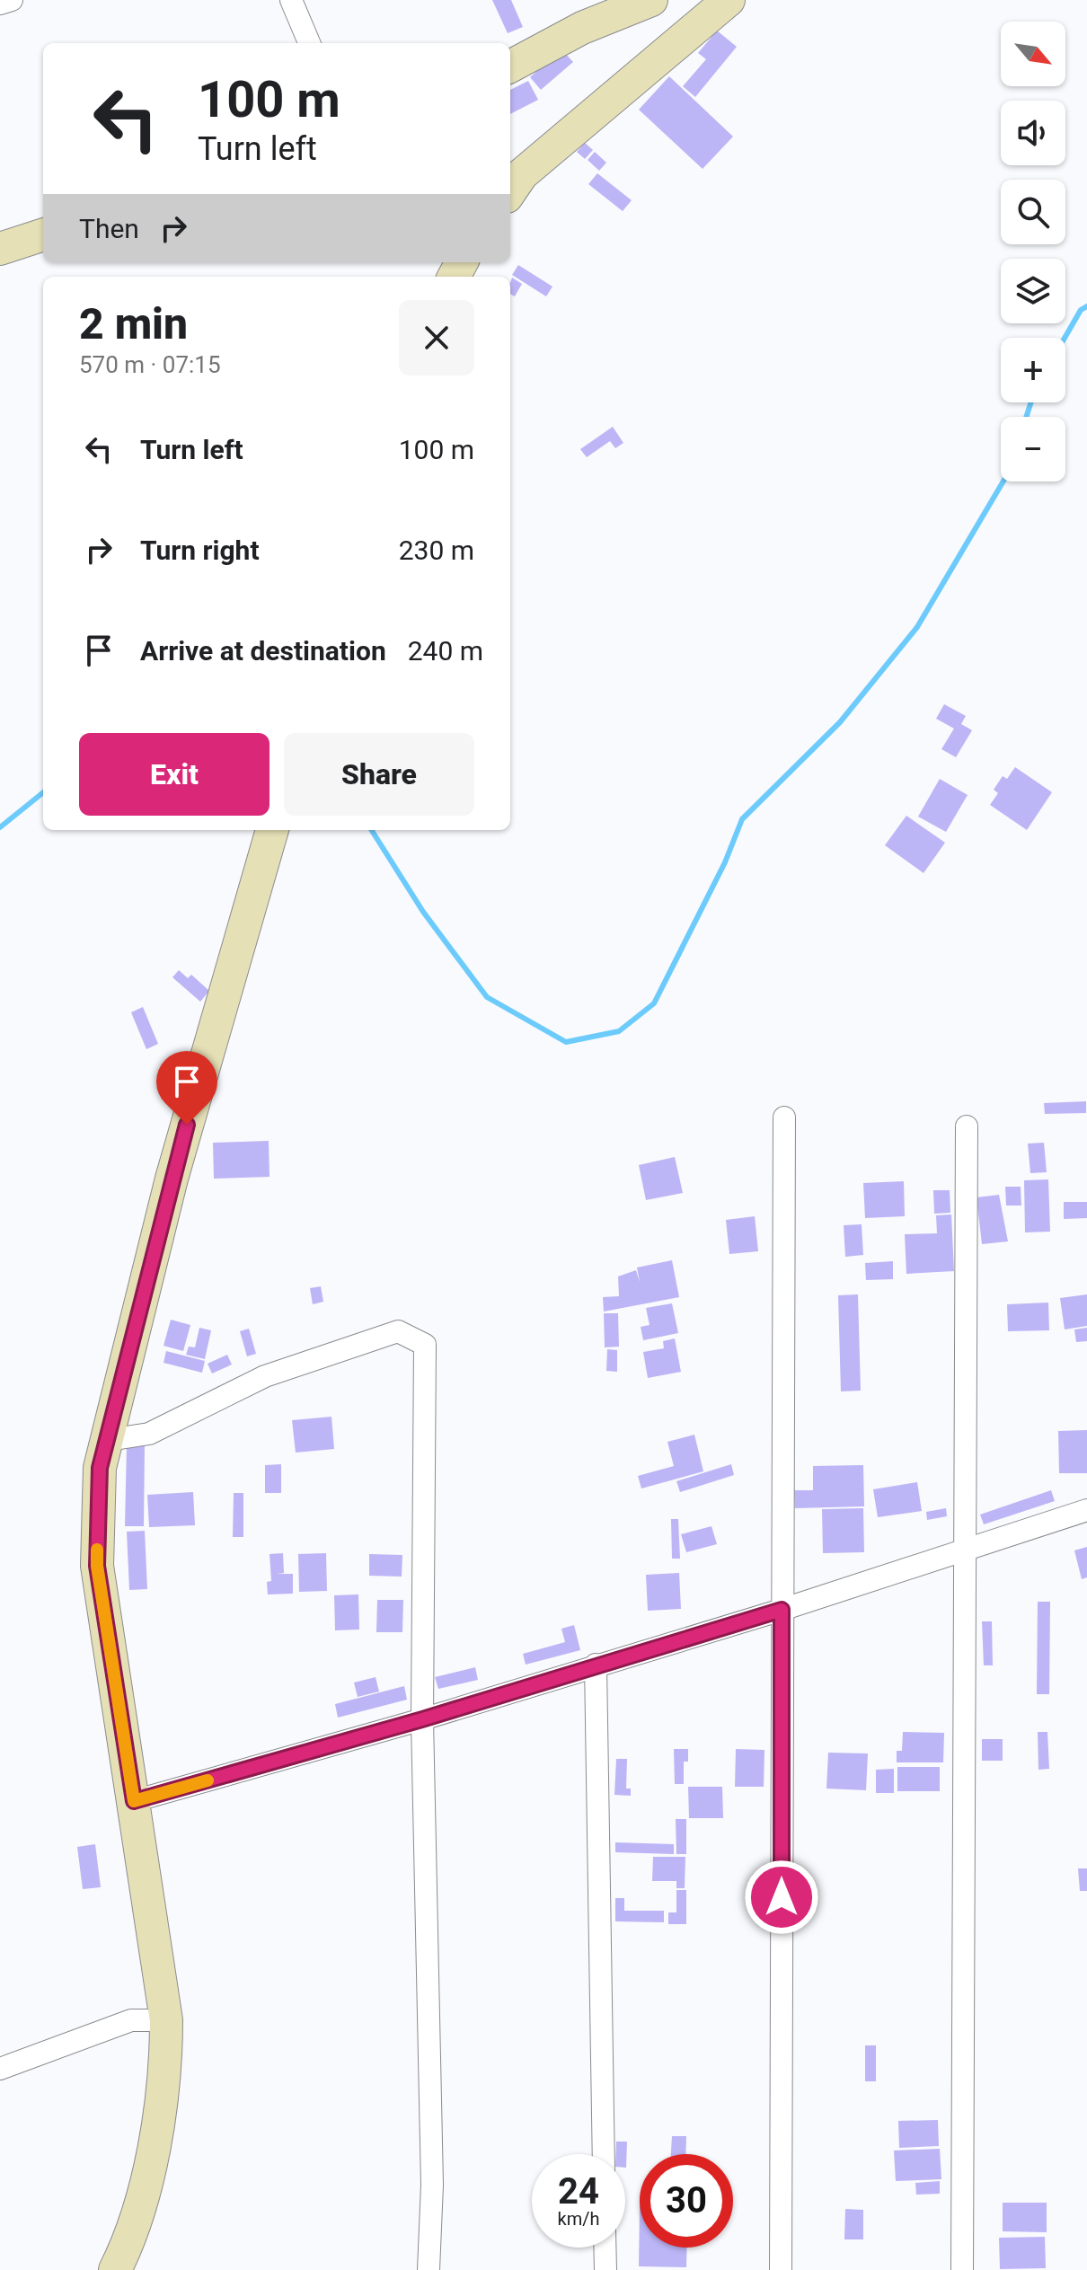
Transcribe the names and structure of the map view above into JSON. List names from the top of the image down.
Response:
{
  "north": "bottom right",
  "page": {
    "map_buttons": ["+", "−"],
    "turn": ["100 m", "Turn left"],
    "then": "Then",
    "heading": ["2 min", "570 m · 07:15"],
    "list": [
      {
        "name": "Turn left",
        "value": "100 m"
      },
      {
        "name": "Turn right",
        "value": "230 m"
      },
      {
        "name": "Arrive at destination",
        "value": "240 m"
      }
    ],
    "buttons": ["Exit", "Share"],
    "speed": "24 km/h",
    "limit": "30"
  }
}
